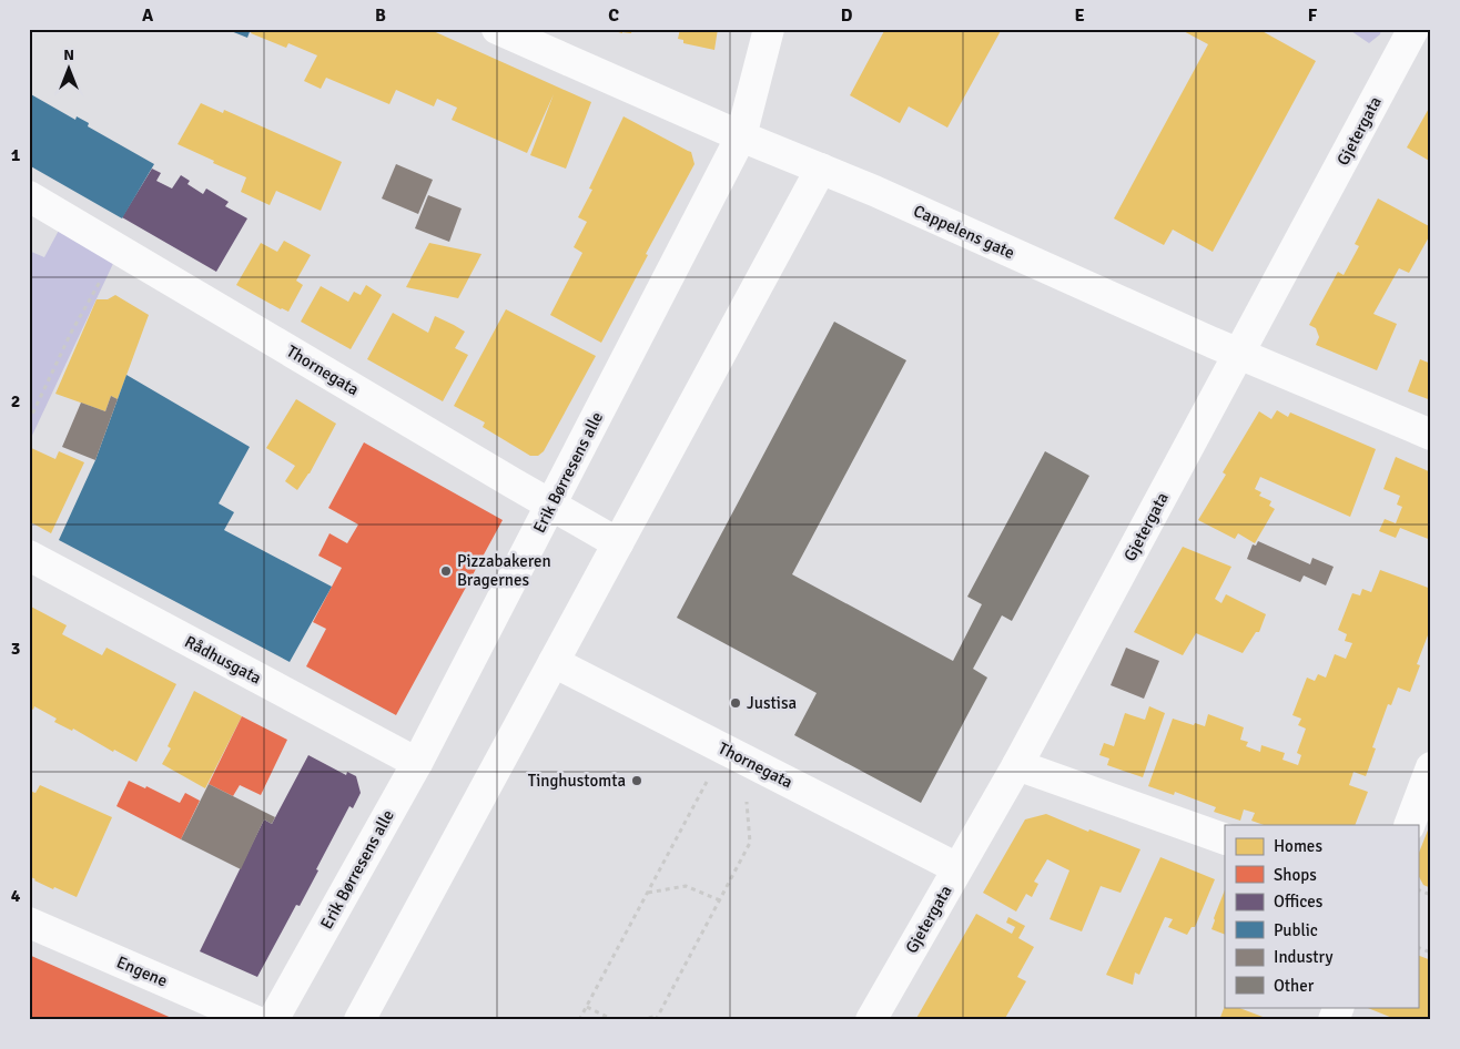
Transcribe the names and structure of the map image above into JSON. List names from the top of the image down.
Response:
{
  "streets": {
    "street": [
      "Gjetergata",
      "Cappelens gate",
      "Thornegata",
      "Erik Børresens alle",
      "Rådhusgata",
      "Engene"
    ]
  },
  "crossings": [
    ["Gjetergata", "Cappelens gate"],
    ["Gjetergata", "Thornegata"],
    ["Cappelens gate", "Erik Børresens alle"],
    ["Thornegata", "Erik Børresens alle"],
    ["Erik Børresens alle", "Rådhusgata"]
  ],
  "places": ["Pizzabakeren Bragernes", "Justisa", "Tinghustomta"],
  "legend": [
    "Homes",
    "Shops",
    "Offices",
    "Public",
    "Industry",
    "Other"
  ],
  "north": "top",
  "grid": {
    "columns": [
      "A",
      "B",
      "C",
      "D",
      "E",
      "F"
    ],
    "rows": [
      "1",
      "2",
      "3",
      "4"
    ]
  }
}
